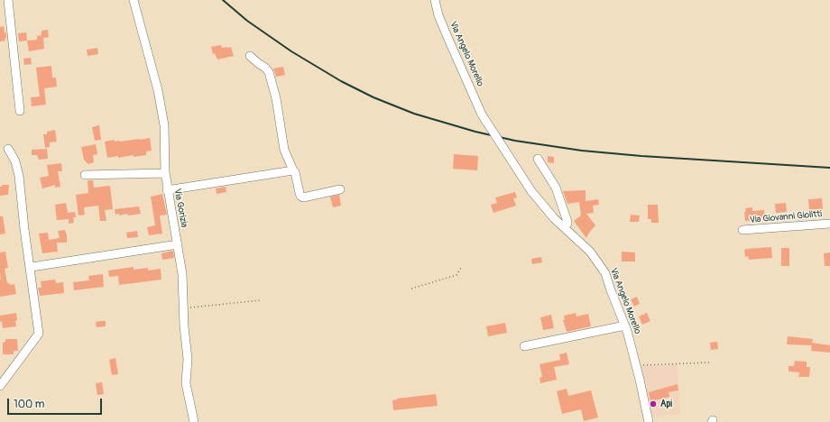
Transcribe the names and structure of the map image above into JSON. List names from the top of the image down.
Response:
{
  "streets": {
    "street": ["Via Angelo Morello", "Via Gorizia", "Via Giovanni Giolitti"]
  },
  "places": ["Api"],
  "scale_bar": "100 m"
}
